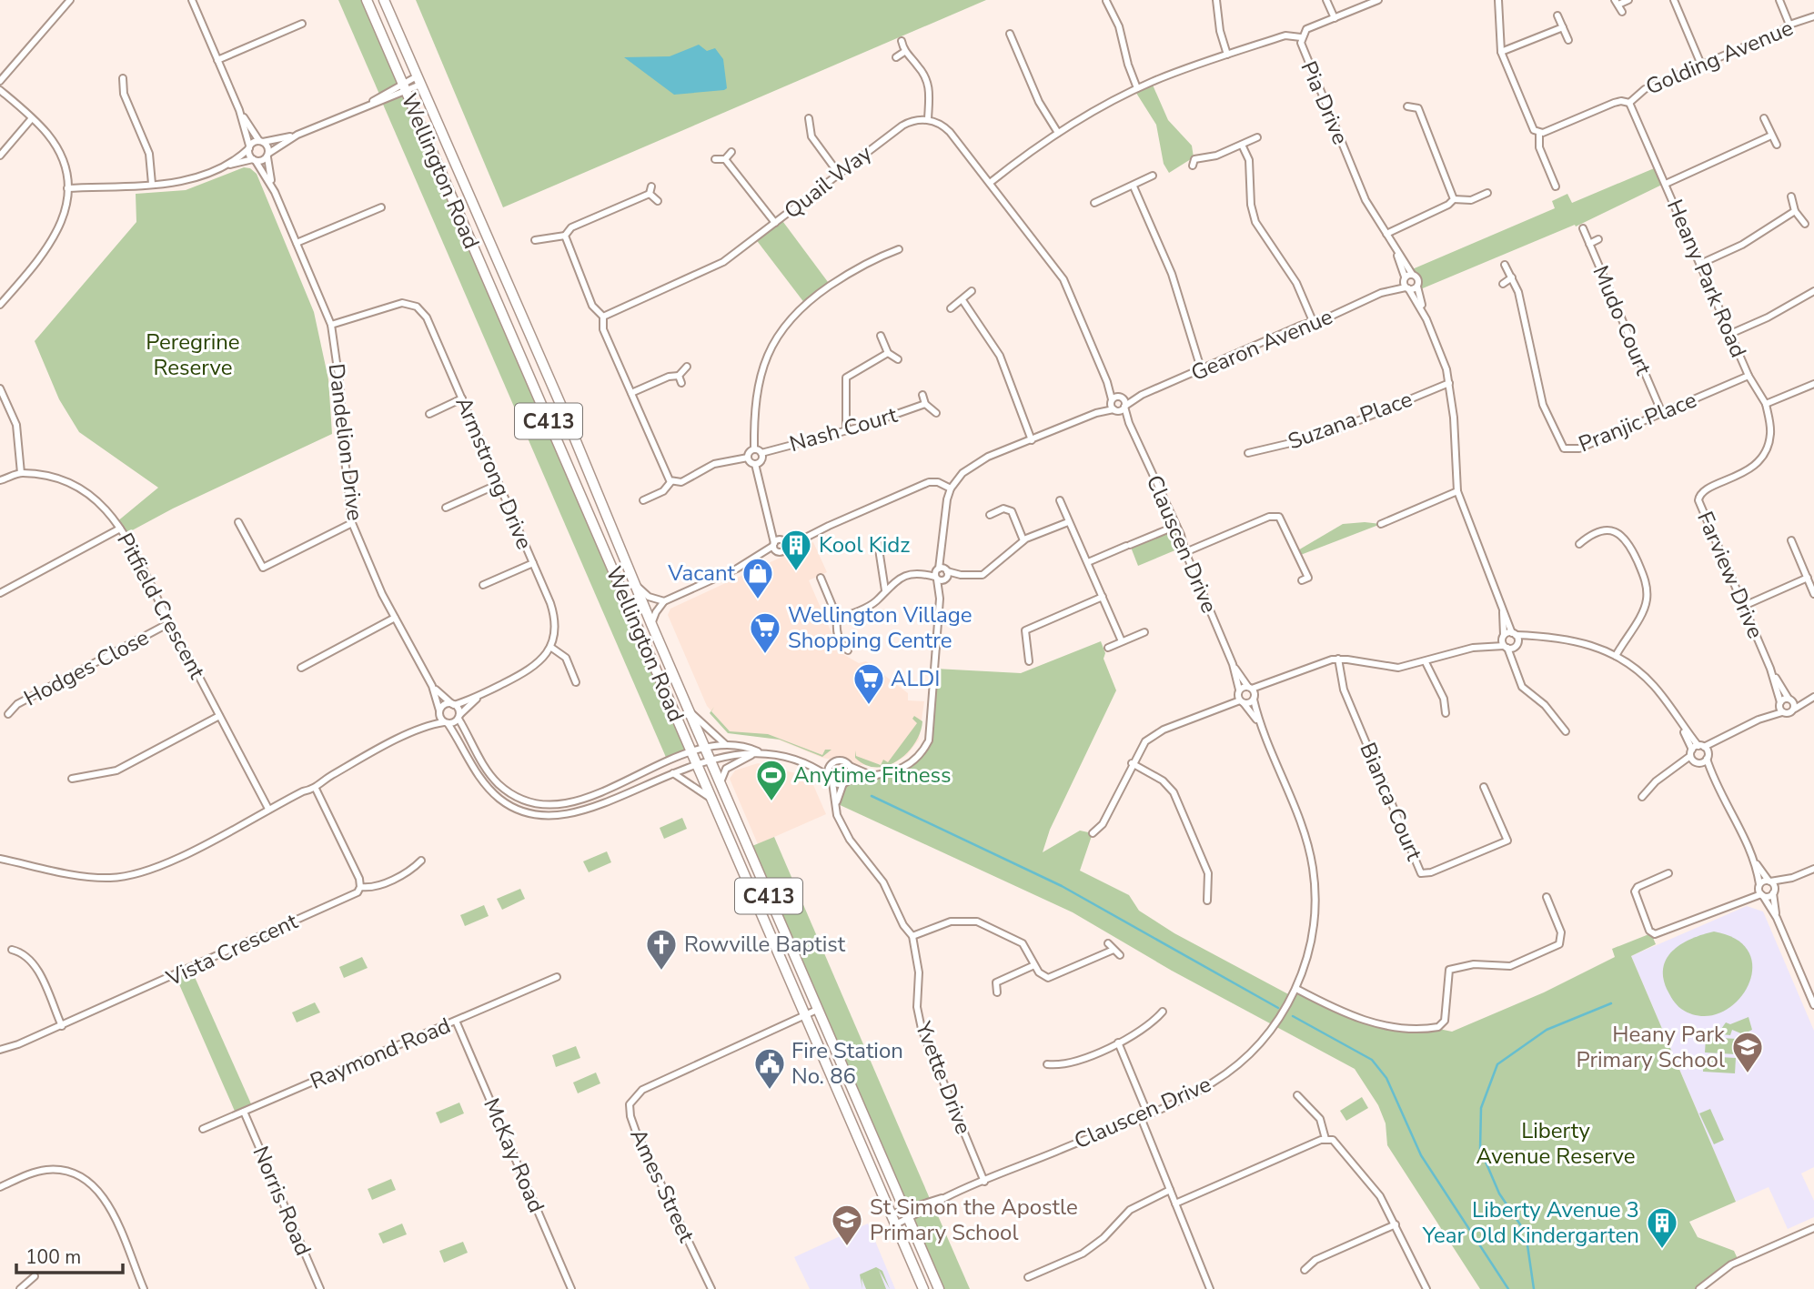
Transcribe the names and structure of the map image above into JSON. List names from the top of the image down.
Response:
{
  "streets": {
    "main road": ["Wellington Road", "C413"],
    "street": [
      "Golding Avenue",
      "Pia Drive",
      "Quail Way",
      "Heany Park Road",
      "Mudo Court",
      "Gearon Avenue",
      "Suzana Place",
      "Pranjic Place",
      "Nash Court",
      "Dandelion Drive",
      "Armstrong Drive",
      "Clauscen Drive",
      "Farview Drive",
      "Pitfield Crescent",
      "Hodges Close",
      "Bianca Court",
      "Vista Crescent",
      "Raymond Road",
      "Yvette Drive",
      "McKay Road",
      "Ames Street",
      "Norris Road"
    ]
  },
  "crossings": [
    ["Golding Avenue", "Heany Park Road"],
    ["Pia Drive", "Gearon Avenue"],
    ["Wellington Road", "Clauscen Drive"],
    ["Wellington Road", "Ames Street"],
    ["Heany Park Road", "Pranjic Place"],
    ["Heany Park Road", "Farview Drive"],
    ["Mudo Court", "Pranjic Place"],
    ["Dandelion Drive", "Armstrong Drive"],
    ["Clauscen Drive", "Yvette Drive"],
    ["Pitfield Crescent", "Hodges Close"],
    ["Raymond Road", "McKay Road"],
    ["Raymond Road", "Norris Road"]
  ],
  "parks": ["Peregrine Reserve", "Liberty Avenue Reserve"],
  "places": {
    "building": ["Kool Kidz", "Liberty Avenue 3 Year Old Kindergarten"],
    "shop": ["Vacant"],
    "supermarket": ["Wellington Village Shopping Centre", "ALDI"],
    "sports": ["Anytime Fitness"],
    "church": ["Rowville Baptist"],
    "school or university": ["Heany Park Primary School", "St Simon the Apostle Primary School"],
    "public building": ["Fire Station No. 86"]
  },
  "scale_bar": "100 m"
}
